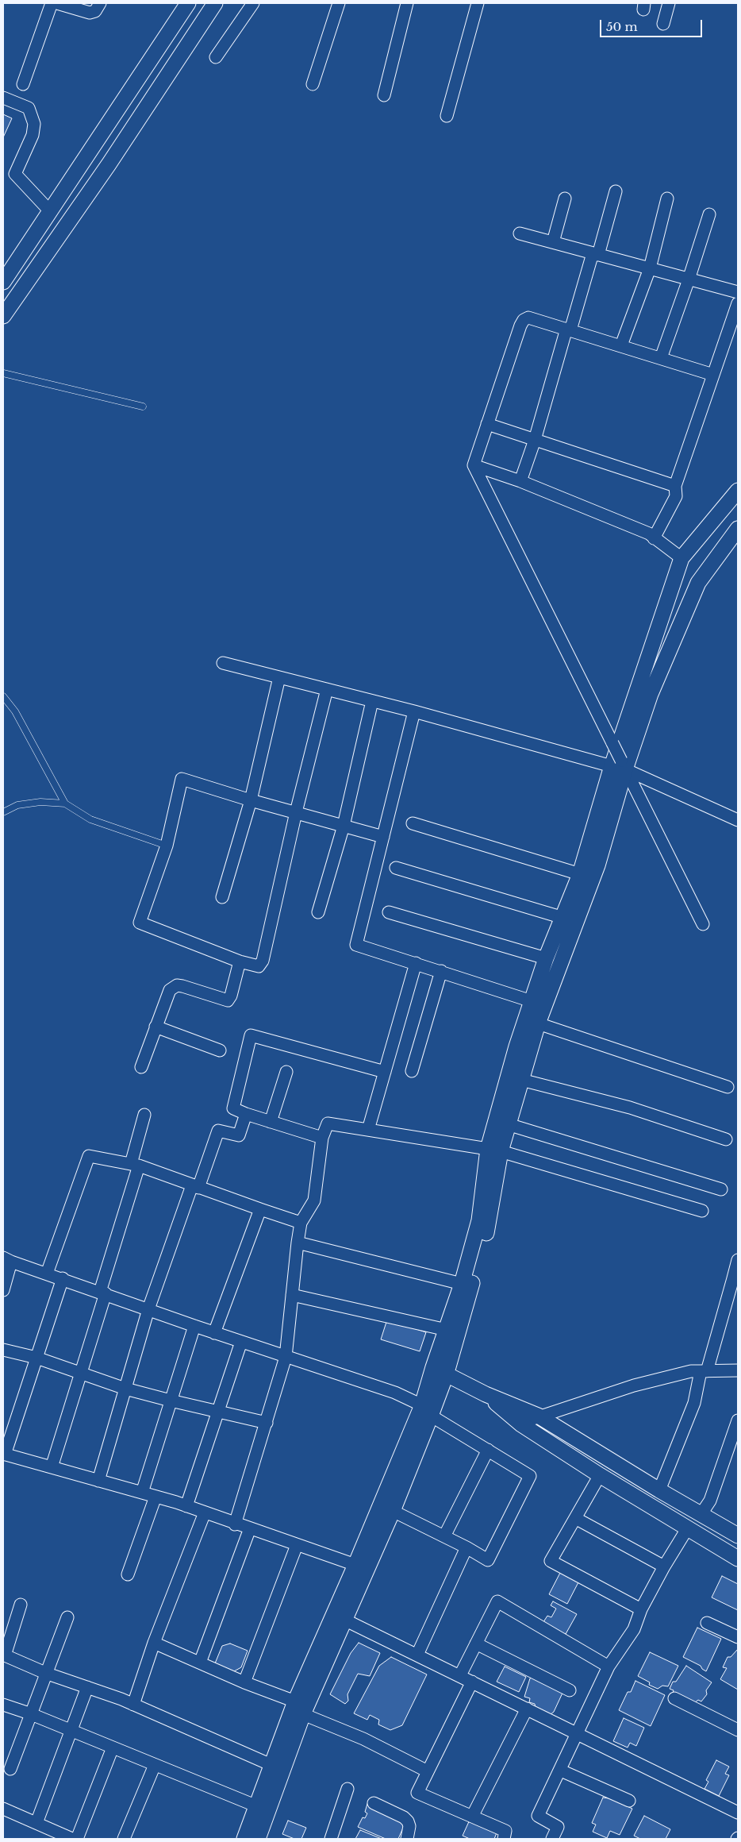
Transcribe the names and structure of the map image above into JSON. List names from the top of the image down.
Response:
{
  "scale_bar": "50 m"
}
